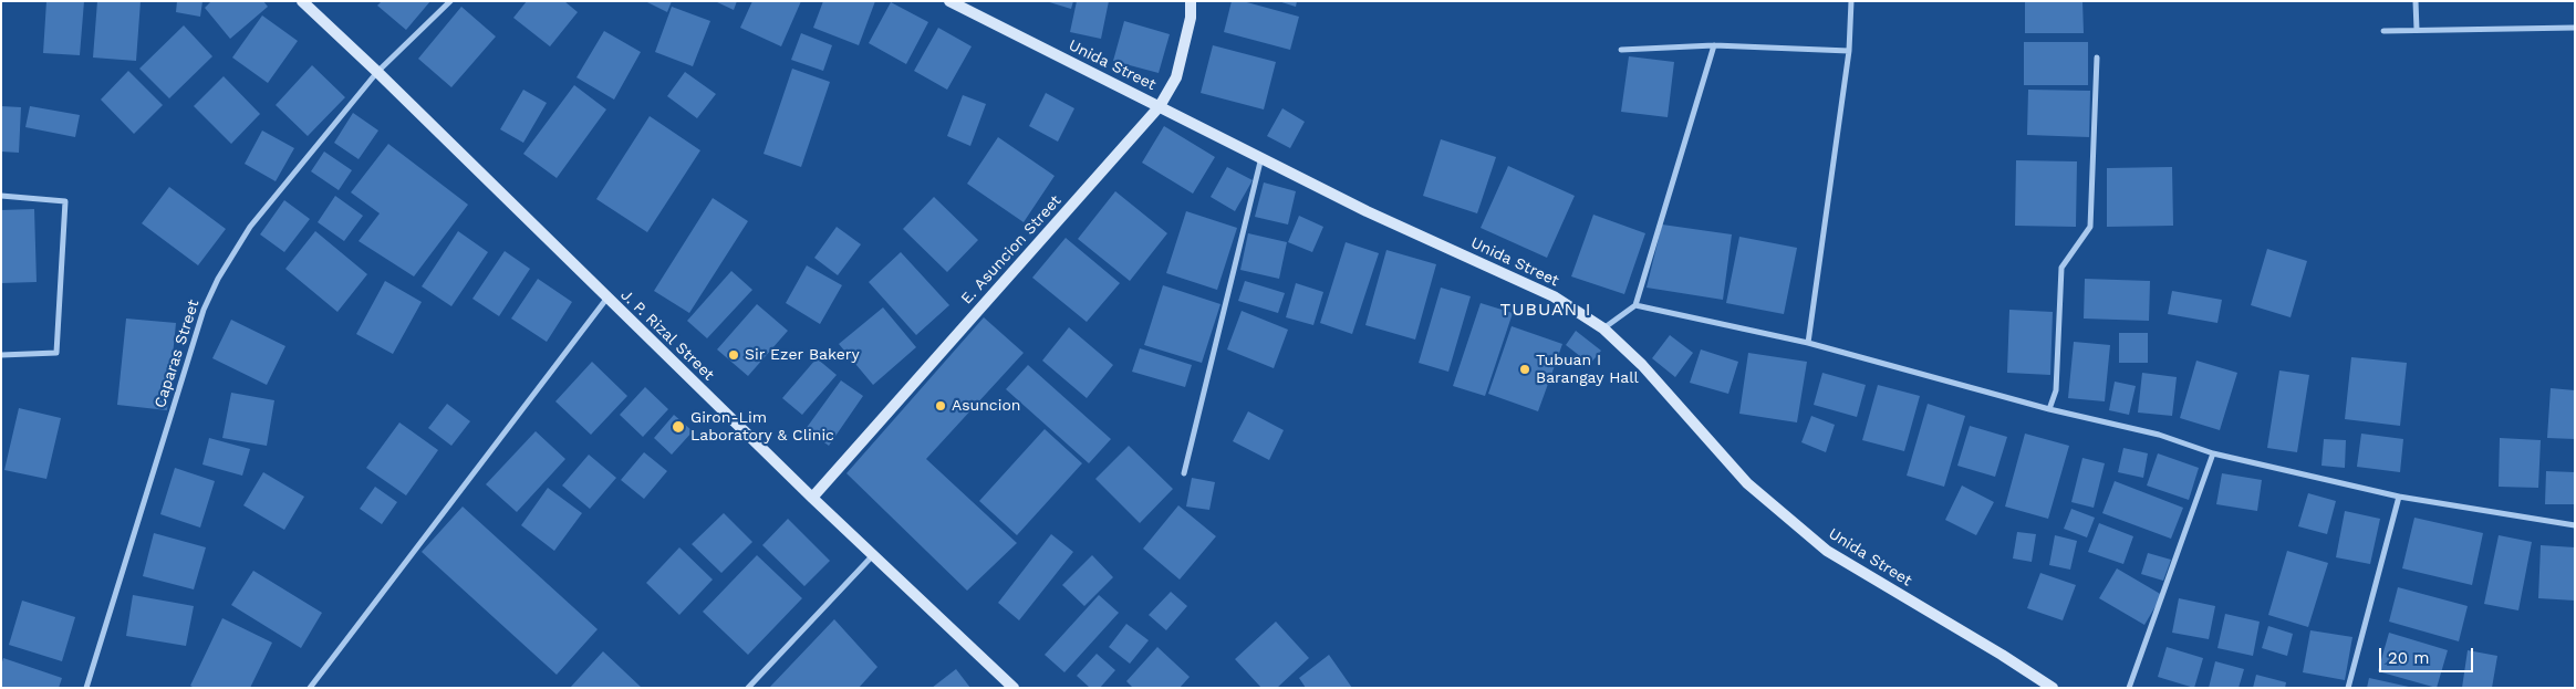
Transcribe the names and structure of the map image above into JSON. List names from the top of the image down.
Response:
{
  "streets": {
    "main road": ["Unida Street", "E. Asuncion Street", "J. P. Rizal Street"],
    "street": ["Caparas Street"]
  },
  "crossings": [
    ["Unida Street", "E. Asuncion Street"],
    ["E. Asuncion Street", "J. P. Rizal Street"],
    ["J. P. Rizal Street", "Caparas Street"]
  ],
  "districts": ["TUBUAN I"],
  "places": [
    "Sir Ezer Bakery",
    "Tubuan I Barangay Hall",
    "Asuncion",
    "Giron-Lim Laboratory & Clinic"
  ],
  "scale_bar": "20 m"
}
